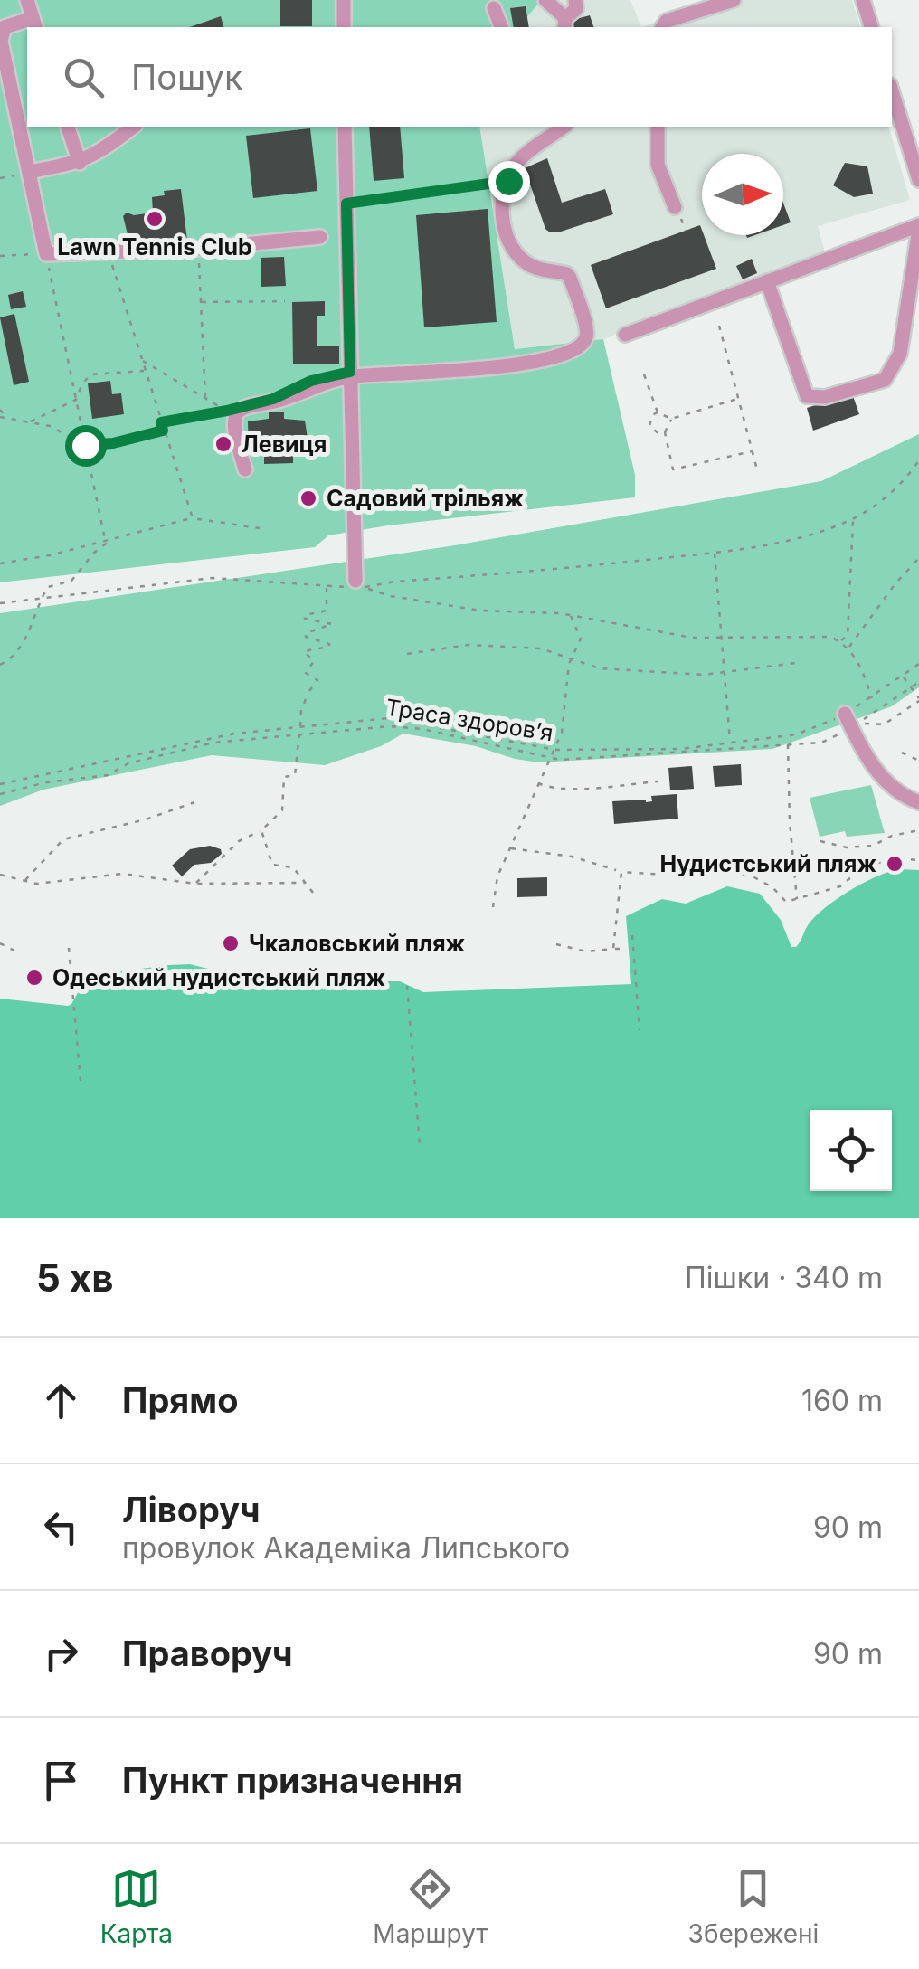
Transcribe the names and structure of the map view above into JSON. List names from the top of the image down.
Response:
{
  "streets": {
    "path": ["Траса здоров’я"]
  },
  "places": [
    "Lawn Tennis Club",
    "Левиця",
    "Садовий трільяж",
    "Нудистський пляж",
    "Чкаловський пляж",
    "Одеський нудистський пляж"
  ],
  "north": "right",
  "page": {
    "search": "Пошук",
    "heading": ["5 хв", "Пішки · 340 m"],
    "list": [
      ["Прямо", "160 m"],
      ["Ліворуч", "провулок Академіка Липського", "90 m"],
      ["Праворуч", "90 m"],
      "Пункт призначення"
    ],
    "nav": ["Карта", "Маршрут", "Збережені"]
  }
}
